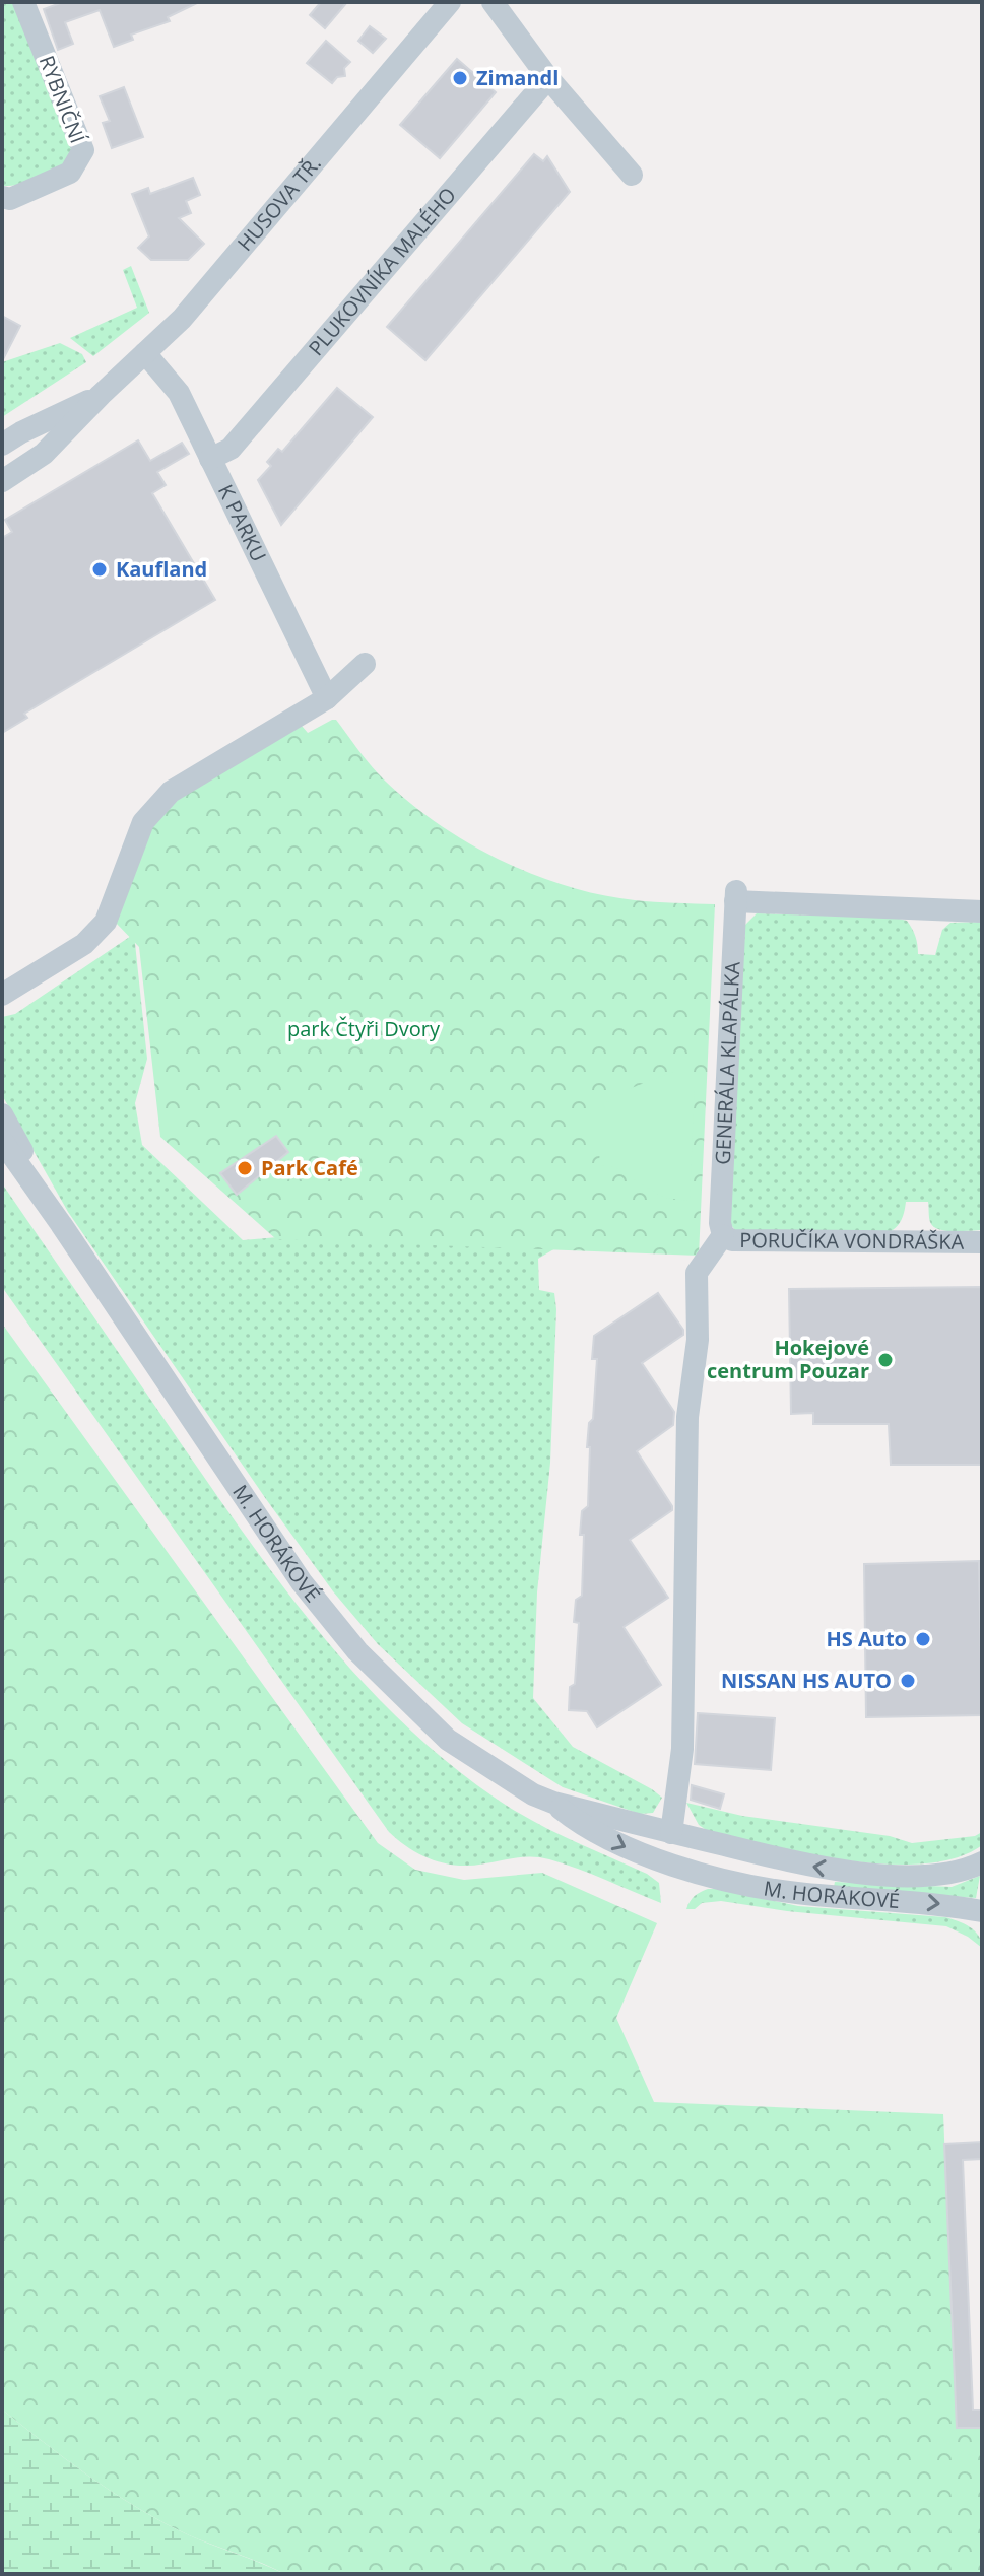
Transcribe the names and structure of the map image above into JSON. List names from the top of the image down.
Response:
{
  "streets": {
    "street": [
      "RYBNIČNÍ",
      "HUSOVA TŘ.",
      "PLUKOVNÍKA MALÉHO",
      "K PARKU",
      "GENERÁLA KLAPÁLKA",
      "PORUČÍKA VONDRÁŠKA",
      "M. HORÁKOVÉ"
    ]
  },
  "crossings": [
    ["HUSOVA TŘ.", "K PARKU"],
    ["PLUKOVNÍKA MALÉHO", "K PARKU"],
    ["GENERÁLA KLAPÁLKA", "PORUČÍKA VONDRÁŠKA"]
  ],
  "parks": ["park Čtyři Dvory"],
  "places": [
    "Zimandl",
    "Kaufland",
    "Park Café",
    "Hokejové centrum Pouzar",
    "HS Auto",
    "NISSAN HS AUTO"
  ]
}
